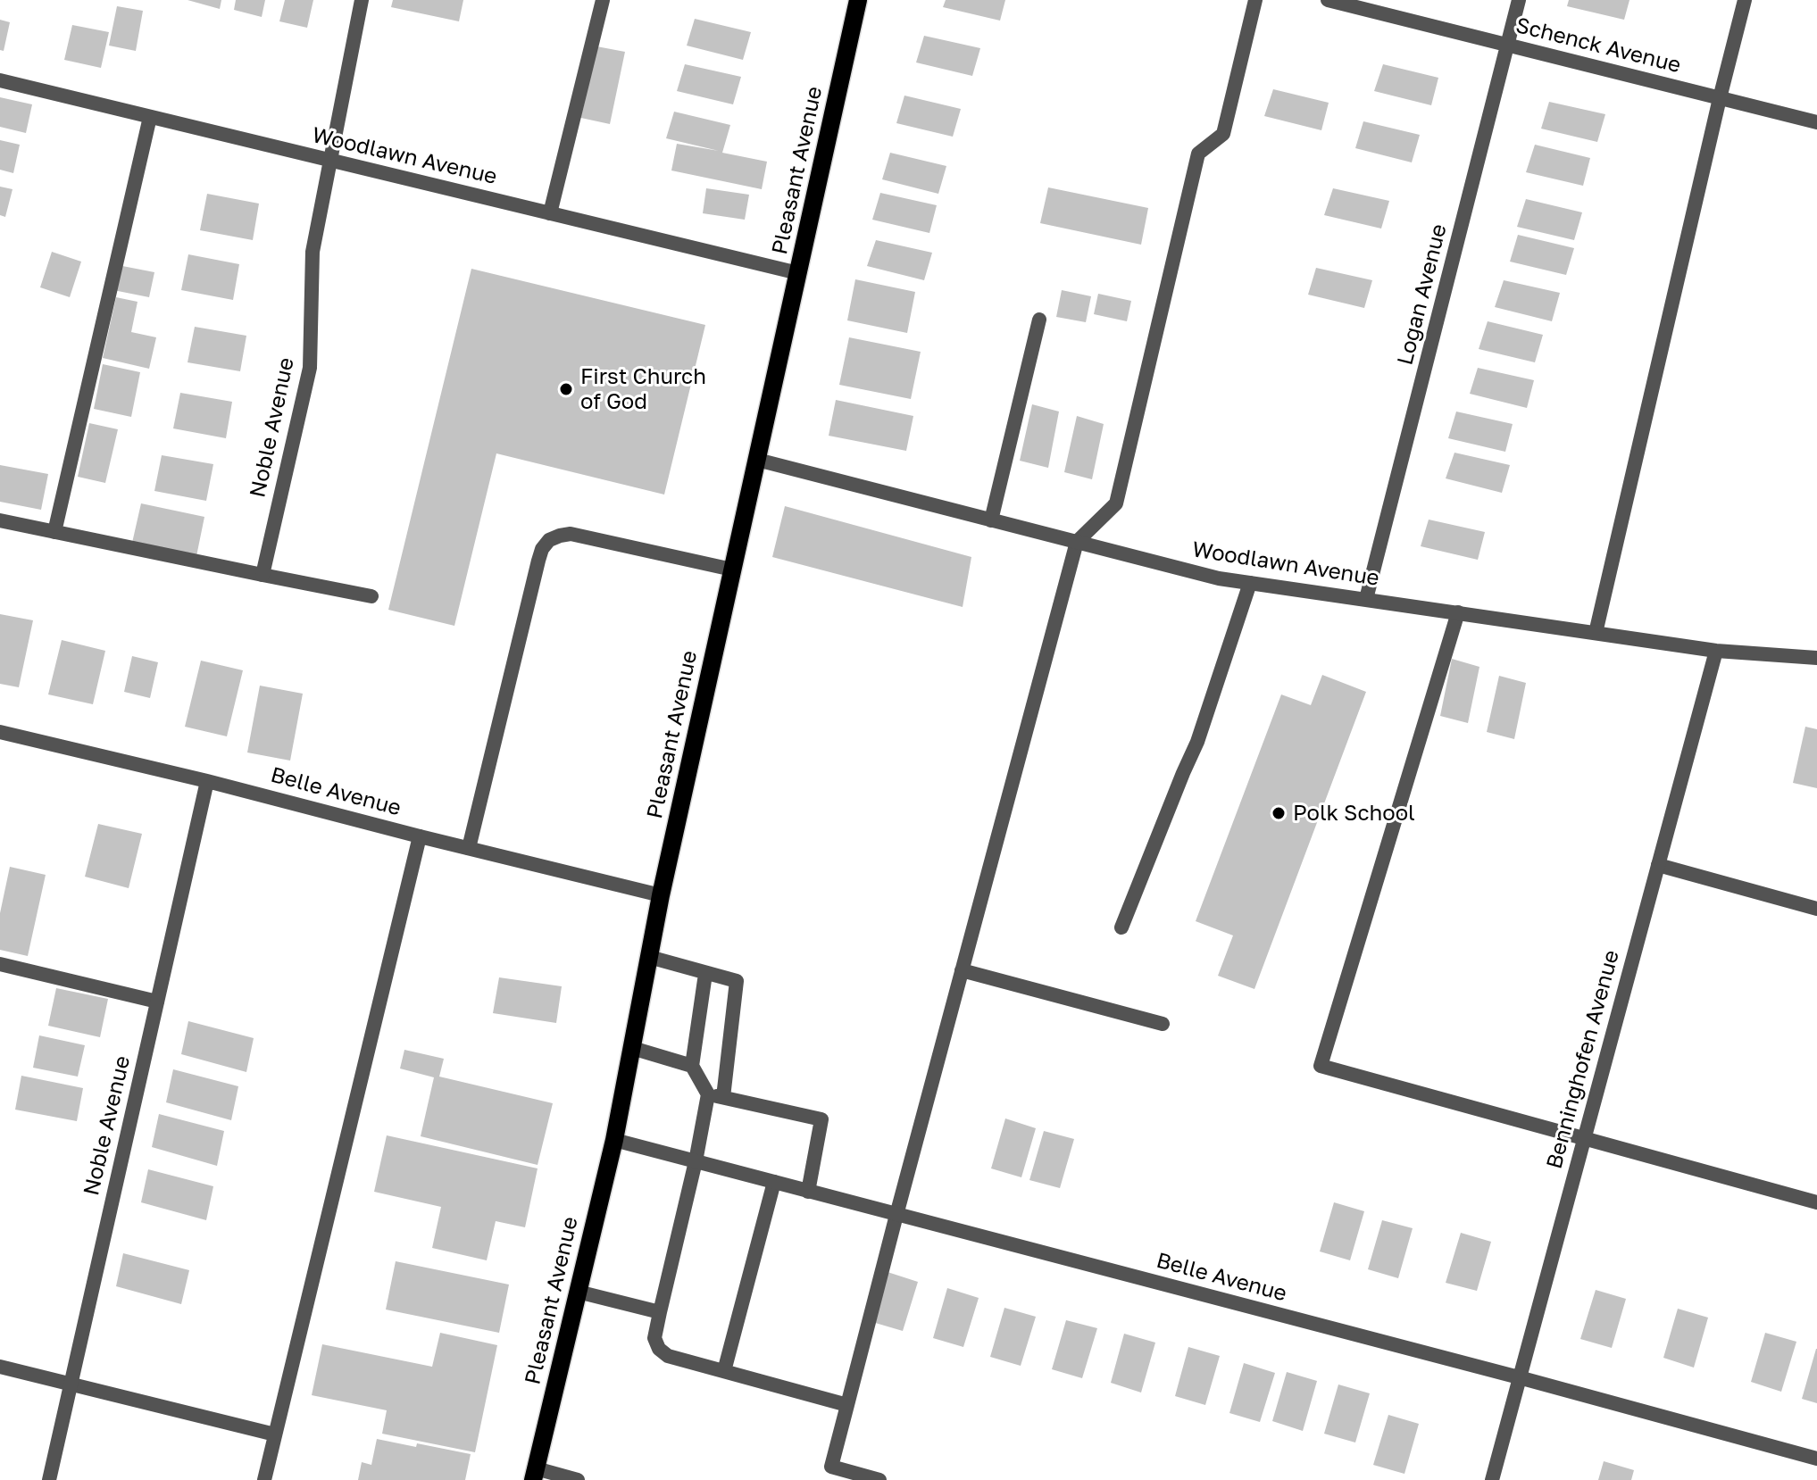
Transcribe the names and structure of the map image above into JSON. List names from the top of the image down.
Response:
{
  "streets": {
    "main road": ["Pleasant Avenue"],
    "street": [
      "Schenck Avenue",
      "Woodlawn Avenue",
      "Logan Avenue",
      "Noble Avenue",
      "Belle Avenue",
      "Benninghofen Avenue"
    ]
  },
  "crossings": [
    ["Schenck Avenue", "Logan Avenue"],
    ["Woodlawn Avenue", "Pleasant Avenue"],
    ["Woodlawn Avenue", "Logan Avenue"],
    ["Woodlawn Avenue", "Noble Avenue"],
    ["Woodlawn Avenue", "Benninghofen Avenue"],
    ["Pleasant Avenue", "Belle Avenue"],
    ["Noble Avenue", "Belle Avenue"],
    ["Belle Avenue", "Benninghofen Avenue"]
  ],
  "places": ["First Church of God", "Polk School"]
}
